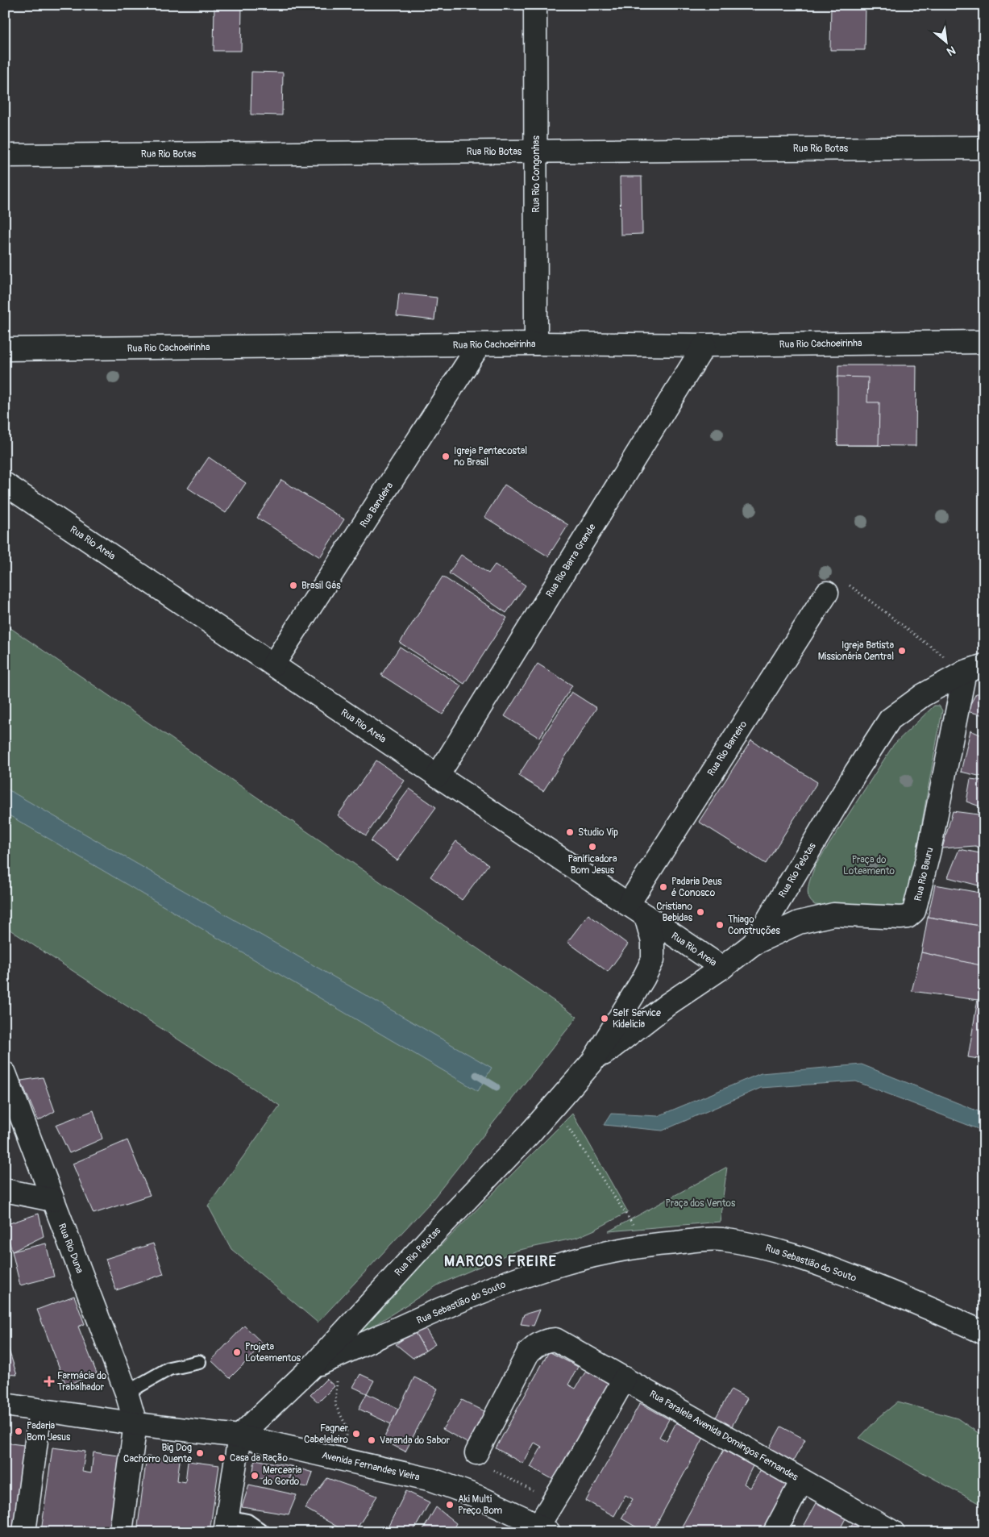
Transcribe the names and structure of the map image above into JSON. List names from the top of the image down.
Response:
{
  "streets": {
    "street": [
      "Rua Rio Botas",
      "Rua Rio Congonhas",
      "Rua Rio Cachoeirinha",
      "Rua Bandeira",
      "Rua Rio Areia",
      "Rua Rio Barra Grande",
      "Rua Rio Barreiro",
      "Rua Rio Pelotas",
      "Rua Rio Bauru",
      "Rua Rio Duna",
      "Rua Sebastião do Souto",
      "Rua Paralela Avenida Domingos Fernandes",
      "Avenida Fernandes Vieira"
    ]
  },
  "crossings": [
    ["Rua Rio Botas", "Rua Rio Congonhas"],
    ["Rua Rio Congonhas", "Rua Rio Cachoeirinha"],
    ["Rua Rio Cachoeirinha", "Rua Bandeira"],
    ["Rua Rio Cachoeirinha", "Rua Rio Barra Grande"],
    ["Rua Bandeira", "Rua Rio Areia"],
    ["Rua Rio Areia", "Rua Rio Barra Grande"],
    ["Rua Rio Areia", "Rua Rio Barreiro"],
    ["Rua Rio Areia", "Rua Rio Pelotas"],
    ["Rua Rio Barreiro", "Rua Rio Pelotas"],
    ["Rua Rio Pelotas", "Rua Rio Bauru"],
    ["Rua Rio Pelotas", "Rua Sebastião do Souto"],
    ["Rua Rio Pelotas", "Avenida Fernandes Vieira"],
    ["Rua Rio Duna", "Avenida Fernandes Vieira"]
  ],
  "districts": ["MARCOS FREIRE"],
  "parks": ["Praça do Loteamento", "Praça dos Ventos"],
  "places": {
    "other": [
      "Igreja Pentecostal no Brasil",
      "Brasil Gás",
      "Igreja Batista Missionária Central",
      "Studio Vip",
      "Panificadora Bom Jesus",
      "Padaria Deus é Conosco",
      "Cristiano Bebidas",
      "Thiago Construções",
      "Self Service Kidelicia",
      "Projeta Loteamentos",
      "Padaria Bom Jesus",
      "Fagner Cabeleleiro",
      "Varanda do Sabor",
      "Big Dog Cachorro Quente",
      "Casa da Ração",
      "Mercearia do Gordo",
      "Aki Multi Preço Bom"
    ],
    "health": ["Farmácia do Trabalhador"]
  },
  "north": "bottom right"
}
